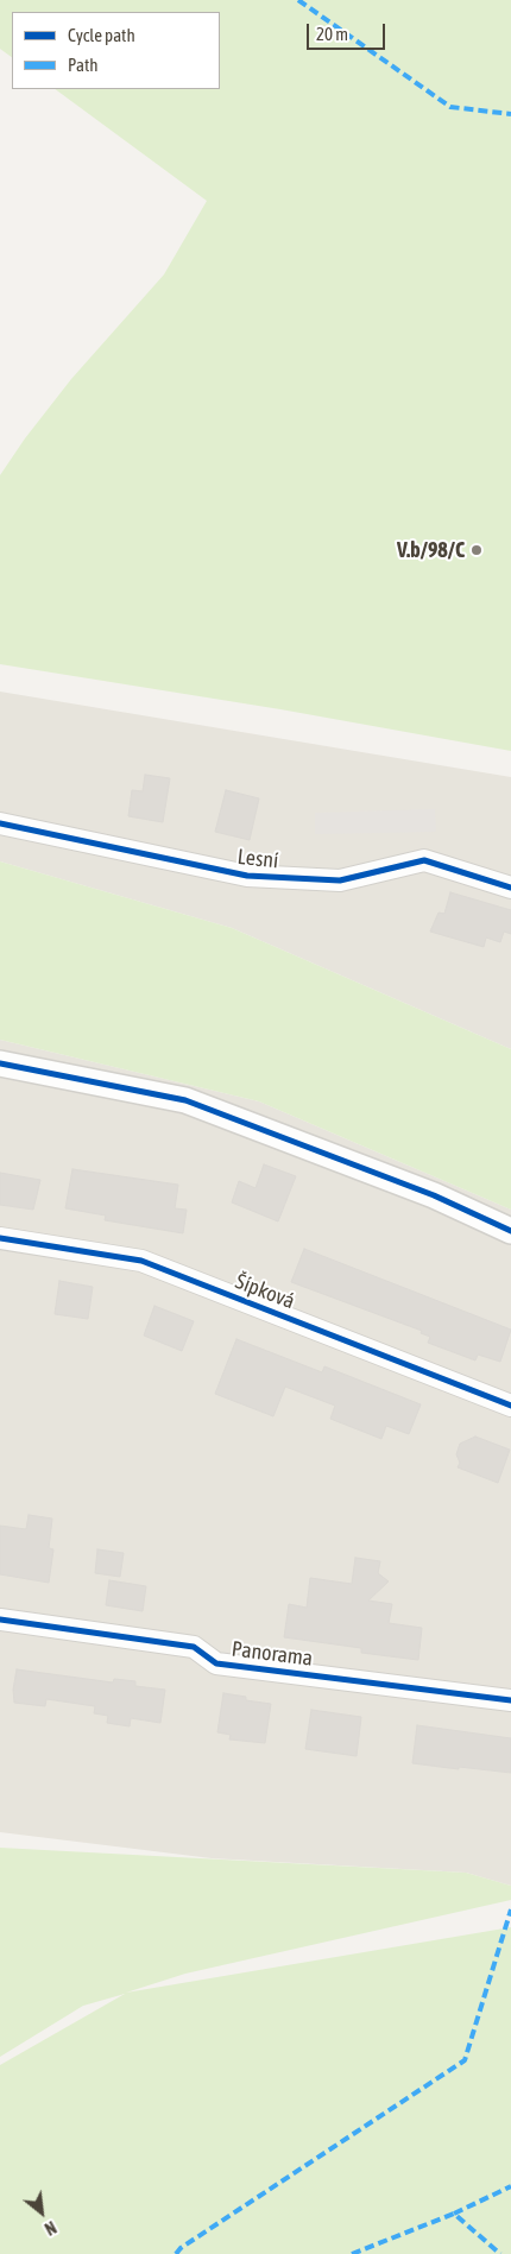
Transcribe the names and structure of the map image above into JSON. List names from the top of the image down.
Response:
{
  "streets": {
    "street": ["Lesní", "Šípková", "Panorama"]
  },
  "places": ["V.b/98/C"],
  "legend": ["Cycle path", "Path"],
  "scale_bar": "20 m",
  "north": "bottom right"
}
